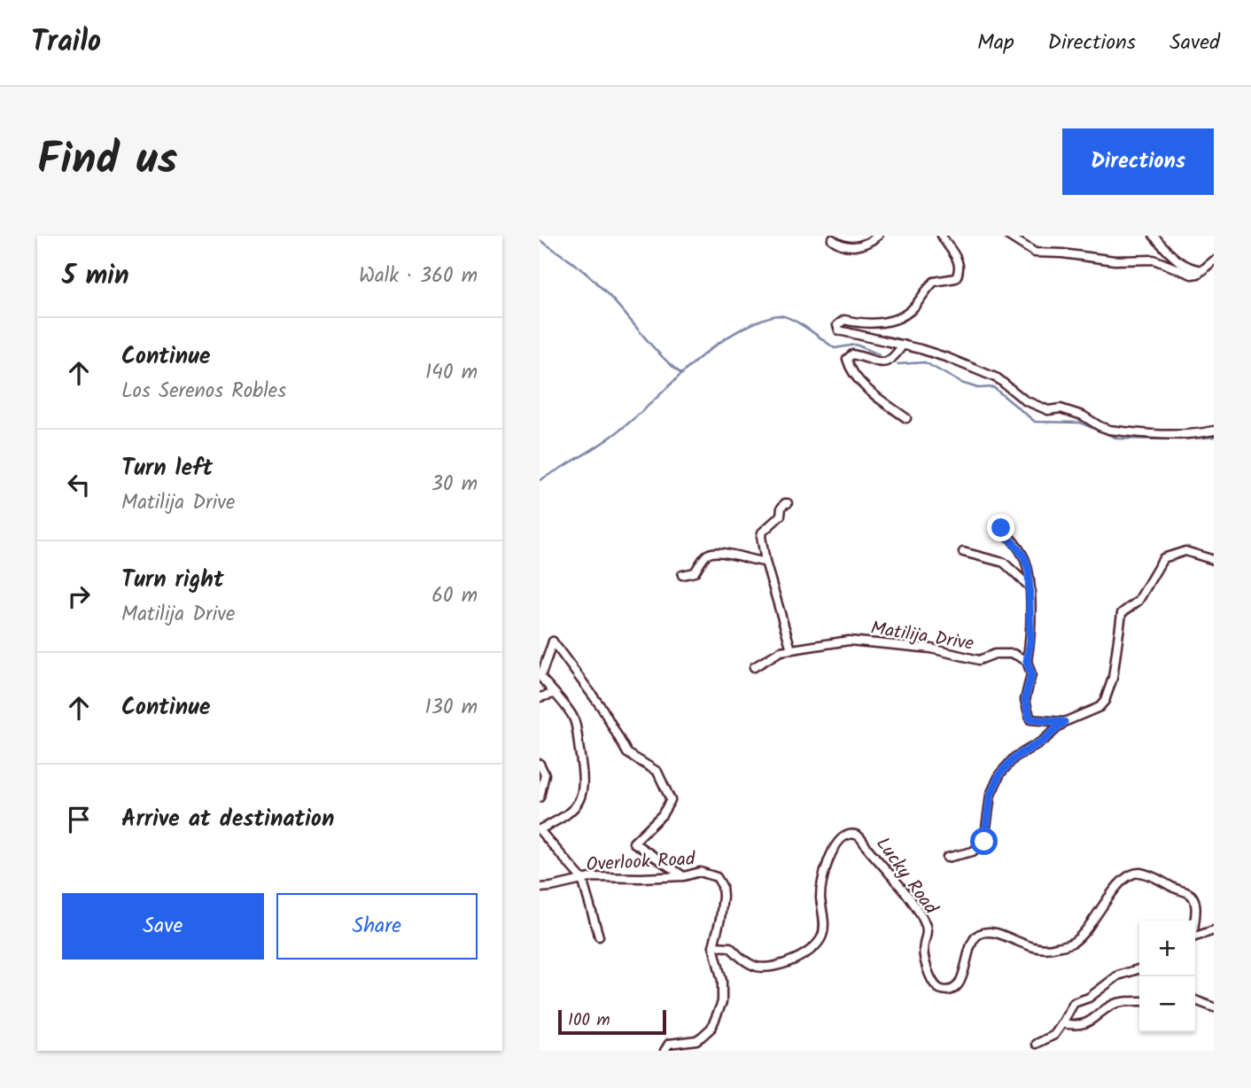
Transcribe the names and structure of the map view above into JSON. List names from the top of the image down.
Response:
{
  "streets": {
    "street": ["Matilija Drive", "Overlook Road", "Lucky Road"]
  },
  "crossings": [
    ["Overlook Road", "Lucky Road"]
  ],
  "scale_bar": "100 m",
  "page": {
    "header": "Trailo",
    "nav": ["Map", "Directions", "Saved"],
    "title": "Find us",
    "buttons": [
      "Directions",
      ["Save", "Share"]
    ],
    "heading": ["5 min", "Walk · 360 m"],
    "list": [
      ["Continue", "Los Serenos Robles", "140 m"],
      ["Turn left", "Matilija Drive", "30 m"],
      ["Turn right", "Matilija Drive", "60 m"],
      ["Continue", "130 m"],
      "Arrive at destination"
    ],
    "map_buttons": ["+", "−"],
    "scale": "100 m"
  }
}
